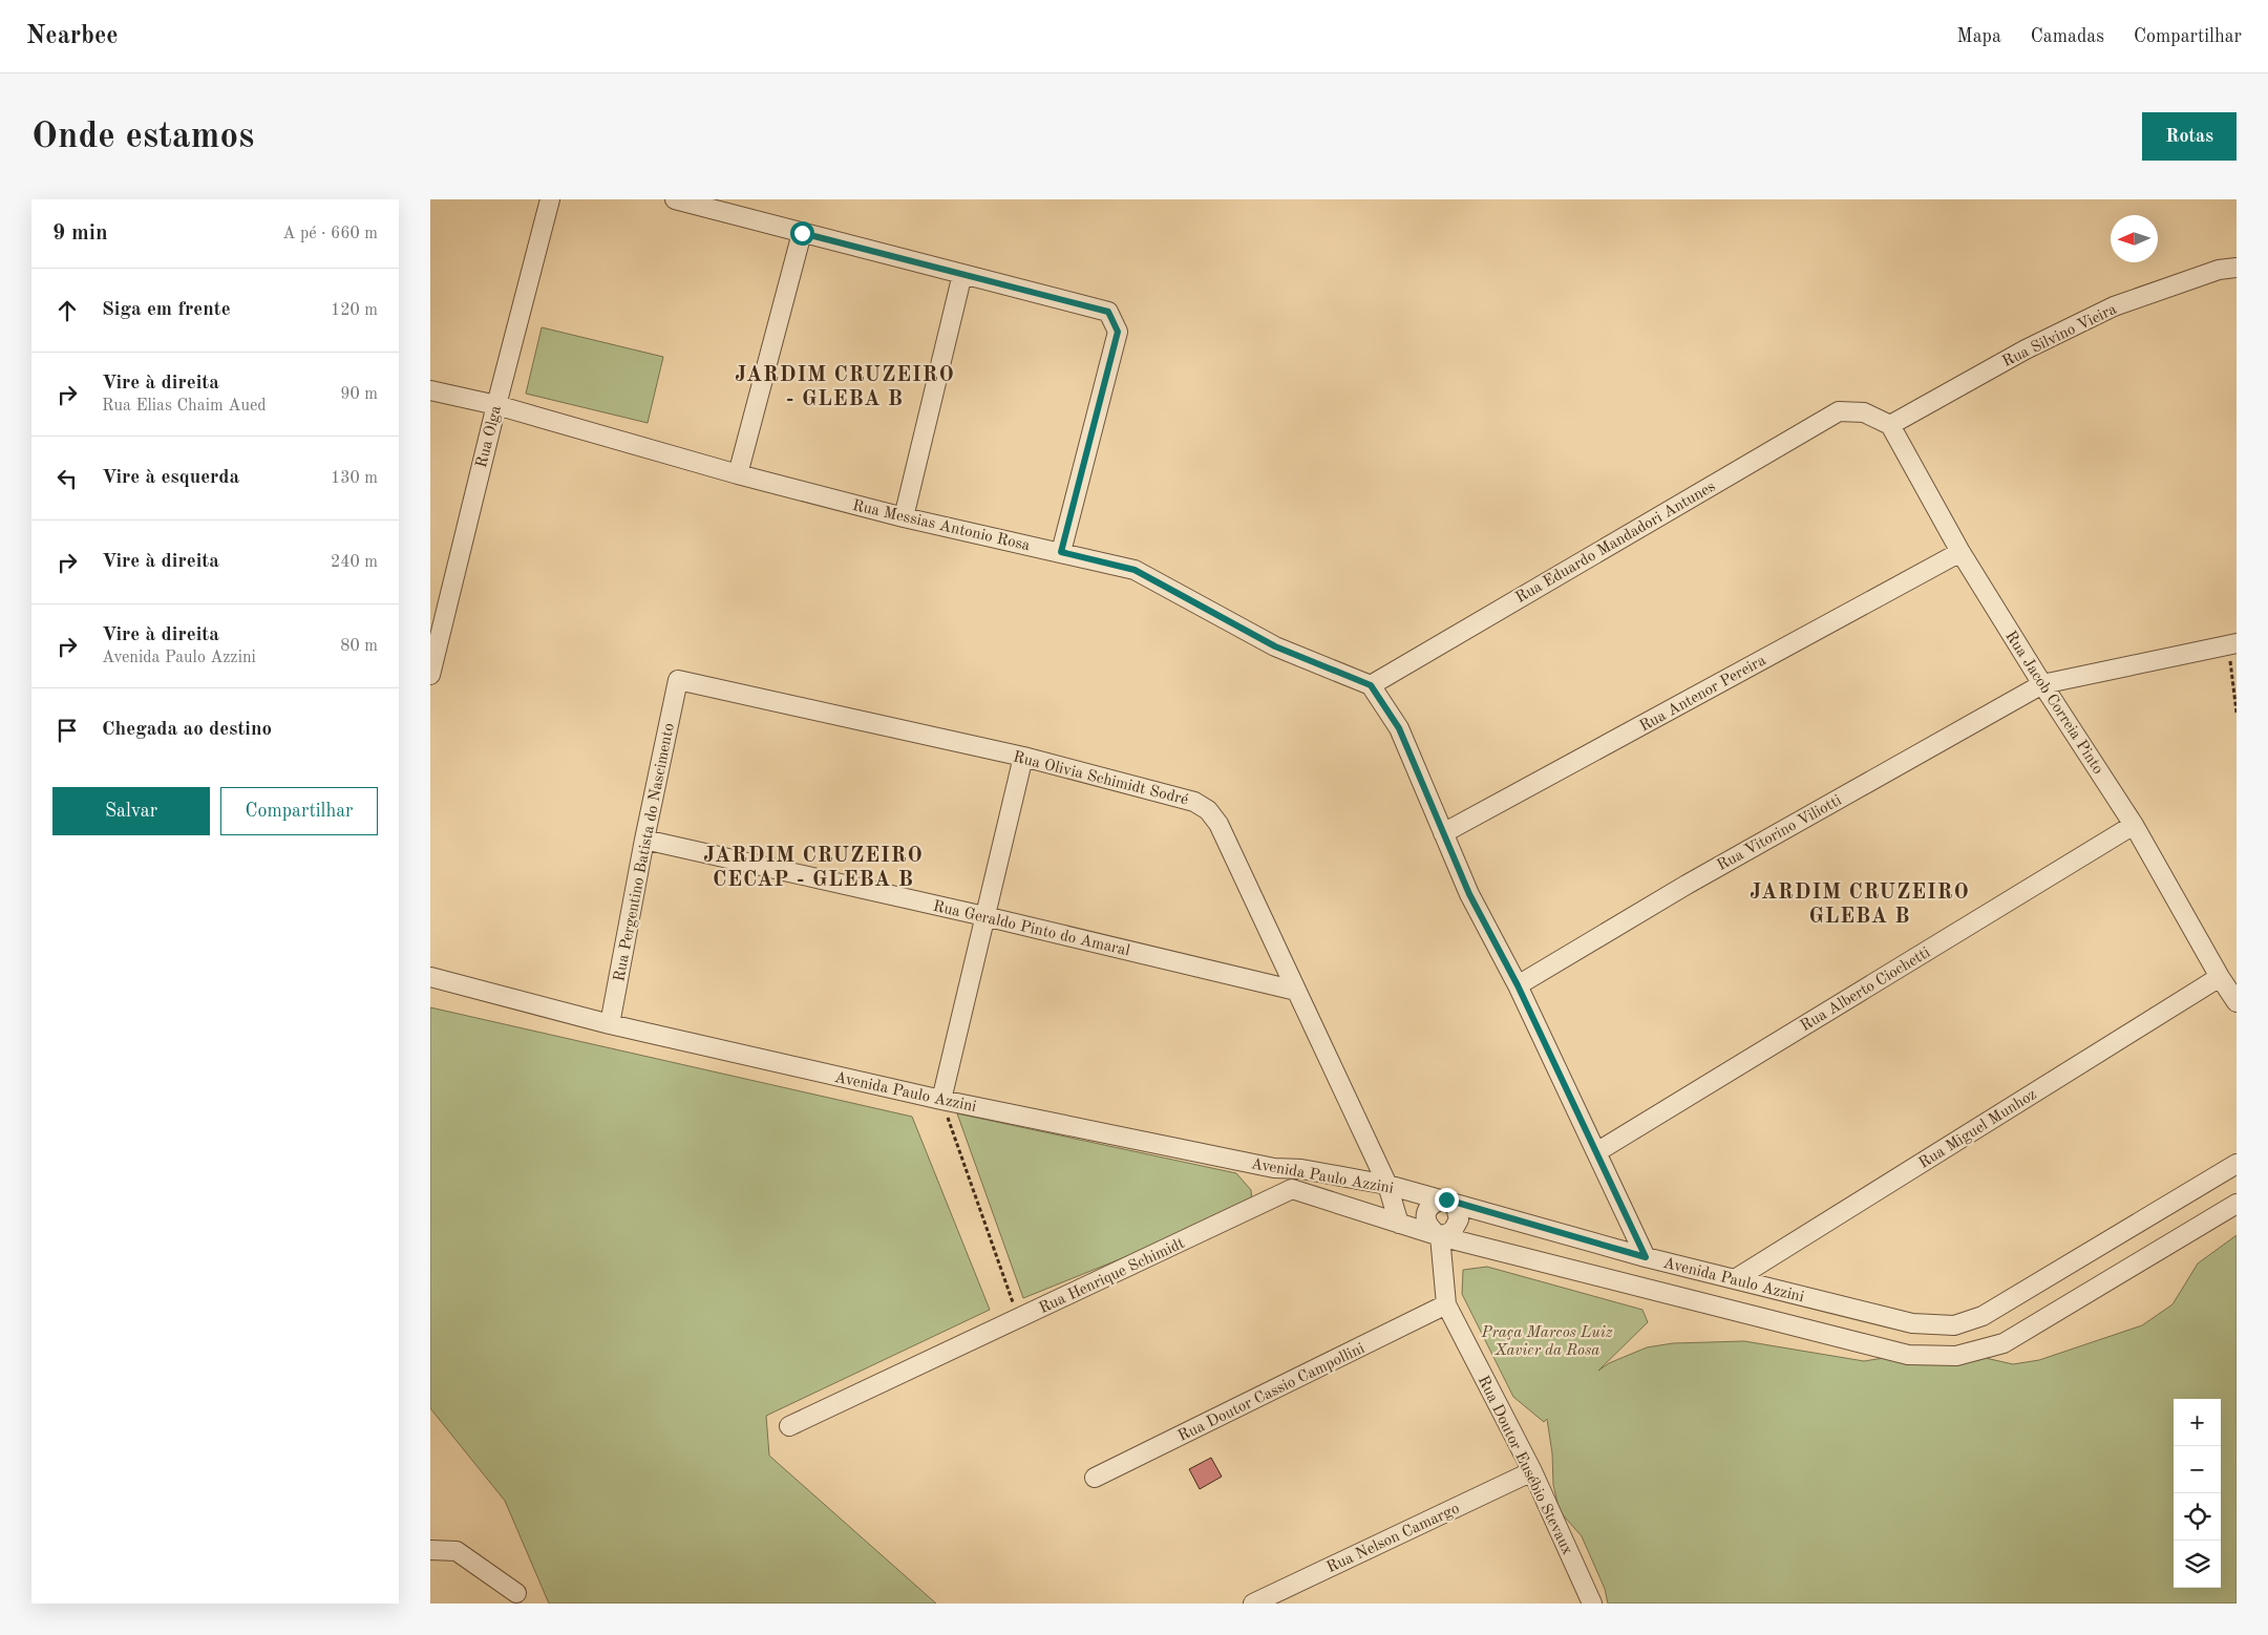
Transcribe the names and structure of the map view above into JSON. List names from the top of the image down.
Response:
{
  "streets": {
    "street": [
      "Rua Silvino Vieira",
      "Rua Olga",
      "Rua Messias Antonio Rosa",
      "Rua Eduardo Mandadori Antunes",
      "Rua Antenor Pereira",
      "Rua Jacob Correia Pinto",
      "Rua Olivia Schimidt Sodré",
      "Rua Vitorino Viliotti",
      "Rua Pergentino Batista do Nascimento",
      "Rua Geraldo Pinto do Amaral",
      "Rua Alberto Ciochetti",
      "Avenida Paulo Azzini",
      "Rua Miguel Munhoz",
      "Rua Henrique Schimidt",
      "Rua Doutor Cassio Campollini",
      "Rua Doutor Eusébio Stevaux",
      "Rua Nelson Camargo"
    ]
  },
  "crossings": [
    ["Rua Silvino Vieira", "Rua Eduardo Mandadori Antunes"],
    ["Rua Silvino Vieira", "Rua Jacob Correia Pinto"],
    ["Rua Olga", "Rua Messias Antonio Rosa"],
    ["Rua Messias Antonio Rosa", "Rua Eduardo Mandadori Antunes"],
    ["Rua Eduardo Mandadori Antunes", "Rua Jacob Correia Pinto"],
    ["Rua Antenor Pereira", "Rua Jacob Correia Pinto"],
    ["Rua Jacob Correia Pinto", "Rua Vitorino Viliotti"],
    ["Rua Jacob Correia Pinto", "Rua Alberto Ciochetti"],
    ["Rua Jacob Correia Pinto", "Rua Miguel Munhoz"],
    ["Rua Olivia Schimidt Sodré", "Rua Pergentino Batista do Nascimento"],
    ["Rua Olivia Schimidt Sodré", "Rua Geraldo Pinto do Amaral"],
    ["Rua Olivia Schimidt Sodré", "Avenida Paulo Azzini"],
    ["Rua Pergentino Batista do Nascimento", "Rua Geraldo Pinto do Amaral"],
    ["Rua Pergentino Batista do Nascimento", "Avenida Paulo Azzini"],
    ["Avenida Paulo Azzini", "Rua Miguel Munhoz"],
    ["Avenida Paulo Azzini", "Rua Doutor Eusébio Stevaux"],
    ["Rua Doutor Cassio Campollini", "Rua Doutor Eusébio Stevaux"],
    ["Rua Doutor Eusébio Stevaux", "Rua Nelson Camargo"]
  ],
  "districts": ["JARDIM CRUZEIRO - GLEBA B", "JARDIM CRUZEIRO CECAP - GLEBA B", "JARDIM CRUZEIRO GLEBA B"],
  "parks": ["Praça Marcos Luiz Xavier da Rosa"],
  "north": "left",
  "page": {
    "header": "Nearbee",
    "nav": ["Mapa", "Camadas", "Compartilhar"],
    "buttons": [
      "Rotas",
      ["Salvar", "Compartilhar"]
    ],
    "title": "Onde estamos",
    "heading": ["9 min", "A pé · 660 m"],
    "list": [
      ["Siga em frente", "120 m"],
      ["Vire à direita", "Rua Elias Chaim Aued", "90 m"],
      ["Vire à esquerda", "130 m"],
      ["Vire à direita", "240 m"],
      ["Vire à direita", "Avenida Paulo Azzini", "80 m"],
      "Chegada ao destino"
    ],
    "map_buttons": ["+", "−"]
  }
}
